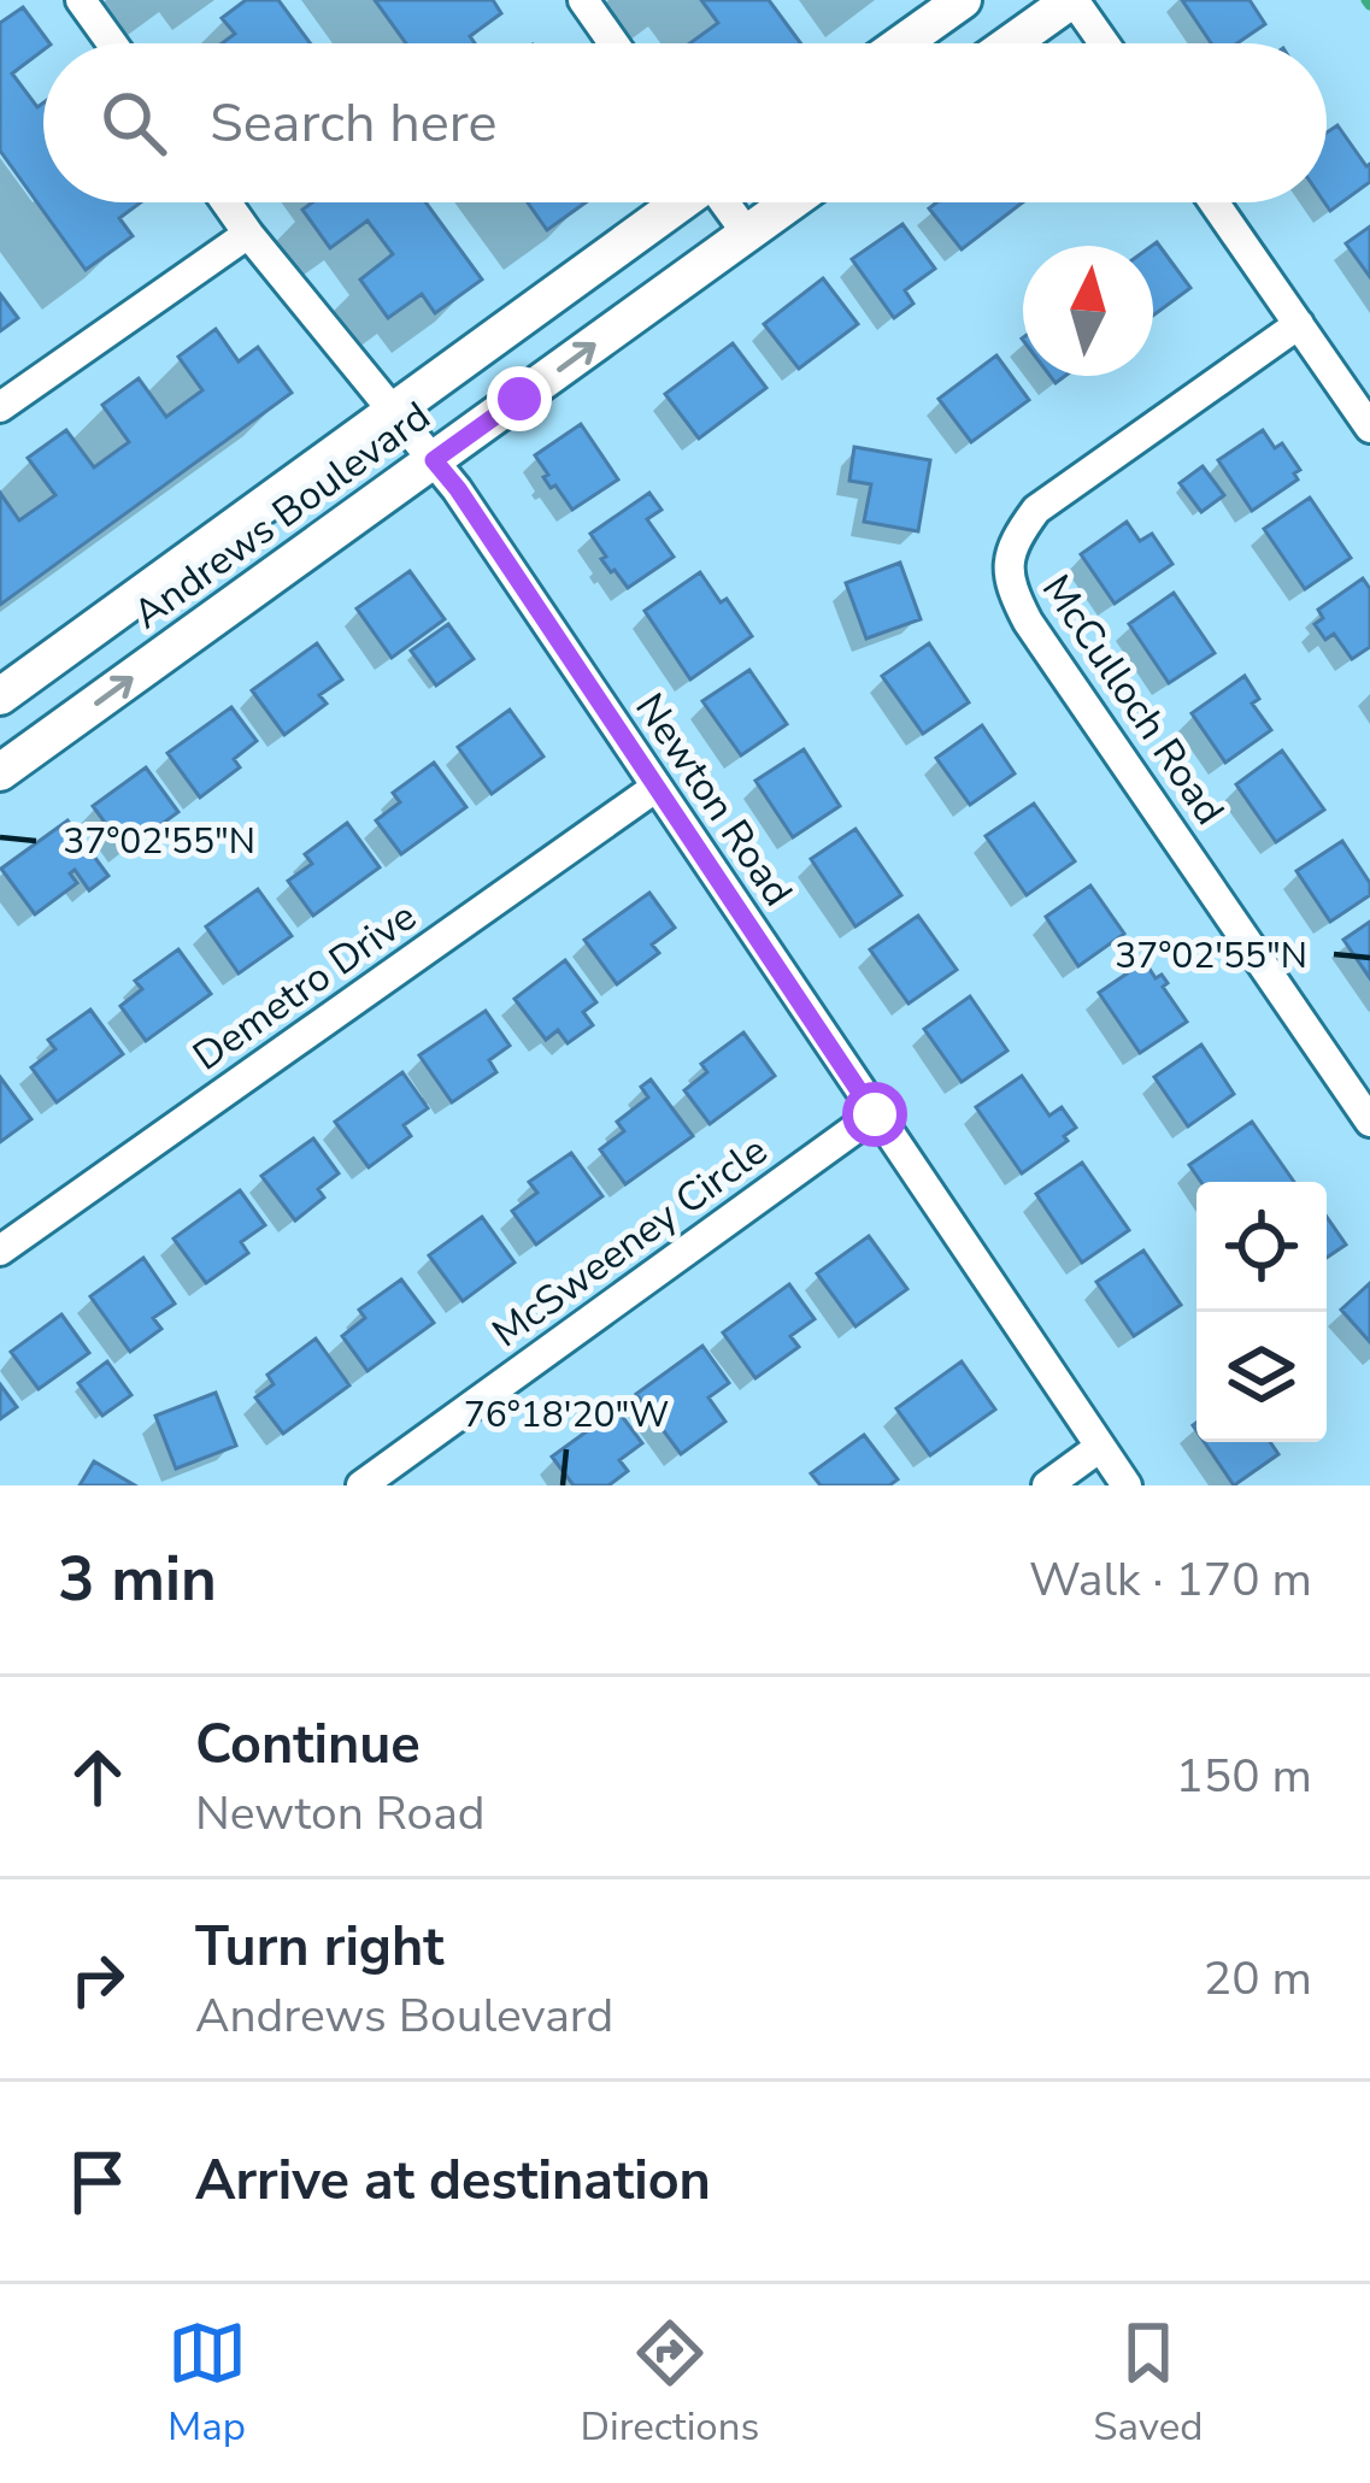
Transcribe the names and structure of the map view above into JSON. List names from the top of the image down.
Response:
{
  "streets": {
    "street": [
      "Andrews Boulevard",
      "McCulloch Road",
      "Newton Road",
      "Demetro Drive",
      "McSweeney Circle"
    ]
  },
  "crossings": [
    ["Andrews Boulevard", "Newton Road"],
    ["Newton Road", "Demetro Drive"],
    ["Newton Road", "McSweeney Circle"]
  ],
  "north": "top",
  "page": {
    "search": "Search here",
    "heading": ["3 min", "Walk · 170 m"],
    "list": [
      ["Continue", "Newton Road", "150 m"],
      ["Turn right", "Andrews Boulevard", "20 m"],
      "Arrive at destination"
    ],
    "nav": ["Map", "Directions", "Saved"]
  },
  "coordinates": ["37°02'55\"N", "76°18'20\"W"]
}
